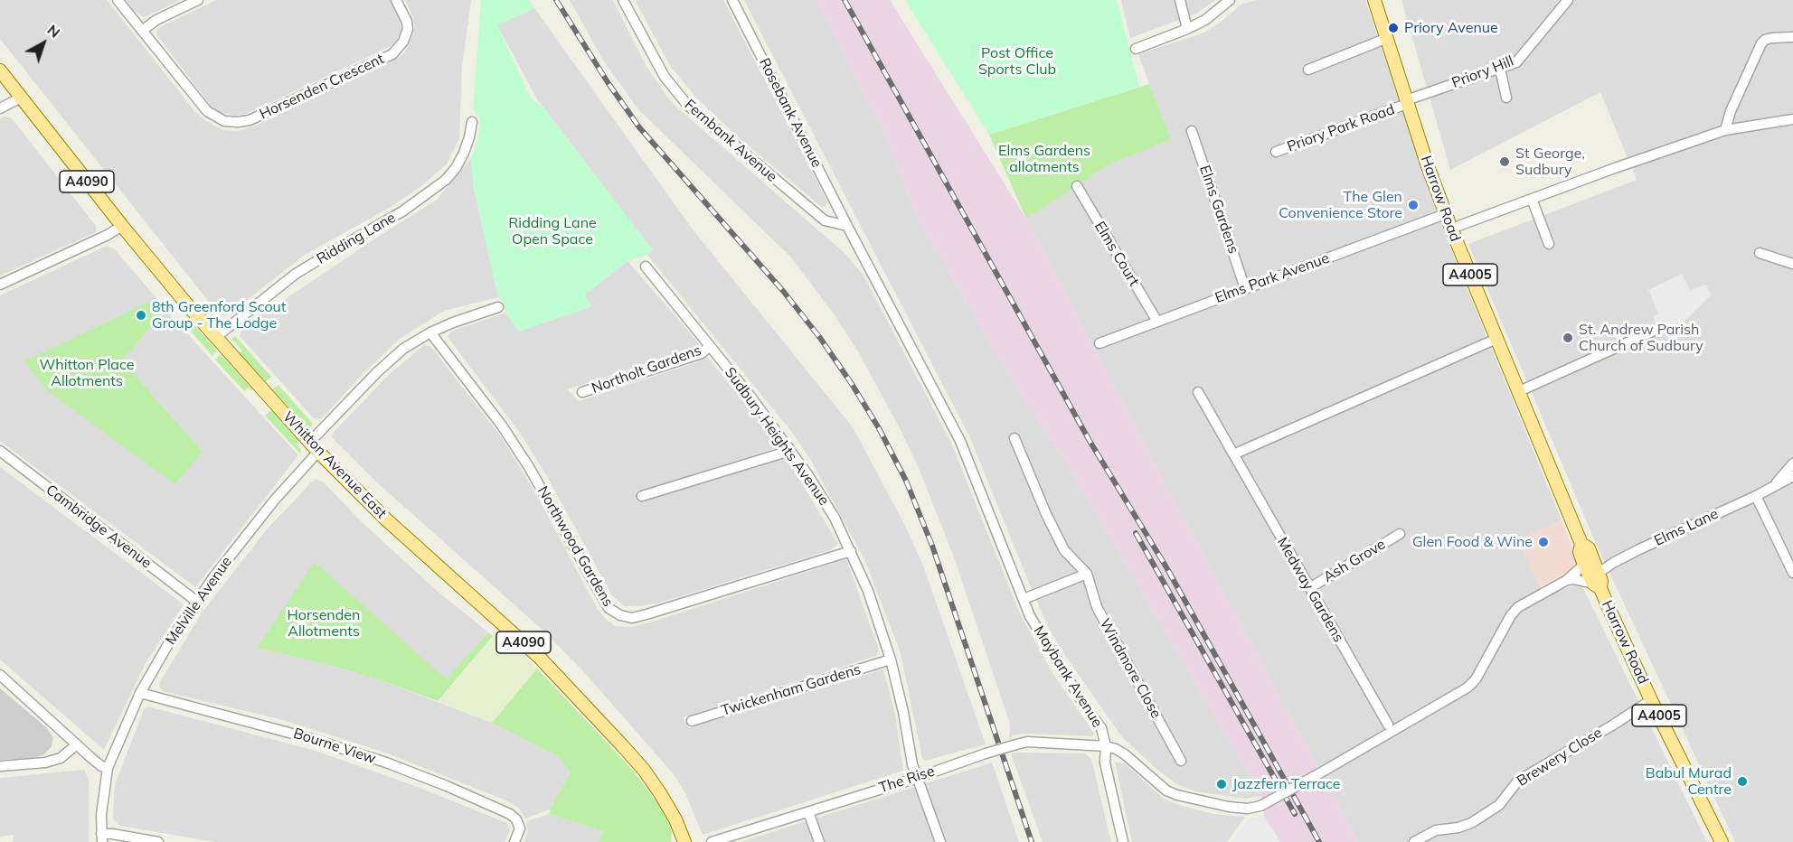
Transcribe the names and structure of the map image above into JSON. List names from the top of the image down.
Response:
{
  "streets": {
    "main road": [
      "A4090",
      "Harrow Road",
      "A4005",
      "Whitton Avenue East"
    ],
    "street": [
      "Priory Hill",
      "Horsenden Crescent",
      "Rosebank Avenue",
      "Priory Park Road",
      "Fernbank Avenue",
      "Elms Gardens",
      "Ridding Lane",
      "Elms Court",
      "Elms Park Avenue",
      "Northolt Gardens",
      "Sudbury Heights Avenue",
      "Cambridge Avenue",
      "Elms Lane",
      "Northwood Gardens",
      "Ash Grove",
      "Medway Gardens",
      "Melville Avenue",
      "Windmore Close",
      "Maybank Avenue",
      "Twickenham Gardens",
      "Bourne View",
      "Brewery Close",
      "The Rise"
    ]
  },
  "crossings": [
    ["Priory Hill", "Priory Park Road"],
    ["Priory Hill", "Harrow Road"],
    ["Rosebank Avenue", "Fernbank Avenue"],
    ["Rosebank Avenue", "Maybank Avenue"],
    ["Priory Park Road", "Harrow Road"],
    ["Fernbank Avenue", "Maybank Avenue"],
    ["Harrow Road", "Elms Park Avenue"],
    ["Harrow Road", "Elms Lane"],
    ["Harrow Road", "Maybank Avenue"],
    ["Harrow Road", "Brewery Close"],
    ["Elms Gardens", "Elms Park Avenue"],
    ["Ridding Lane", "Whitton Avenue East"],
    ["Elms Court", "Elms Park Avenue"],
    ["Northolt Gardens", "Sudbury Heights Avenue"],
    ["Sudbury Heights Avenue", "Northwood Gardens"],
    ["Sudbury Heights Avenue", "Twickenham Gardens"],
    ["Sudbury Heights Avenue", "The Rise"],
    ["Whitton Avenue East", "Melville Avenue"],
    ["Cambridge Avenue", "Melville Avenue"],
    ["Ash Grove", "Medway Gardens"],
    ["Melville Avenue", "Bourne View"],
    ["Maybank Avenue", "The Rise"]
  ],
  "parks": [
    "Post Office Sports Club",
    "Elms Gardens allotments",
    "Ridding Lane Open Space",
    "Whitton Place Allotments",
    "Horsenden Allotments"
  ],
  "places": [
    "Priory Avenue",
    "St George, Sudbury",
    "The Glen Convenience Store",
    "8th Greenford Scout Group - The Lodge",
    "St. Andrew Parish Church of Sudbury",
    "Glen Food & Wine",
    "Babul Murad Centre",
    "Jazzfern Terrace"
  ],
  "north": "top right"
}
